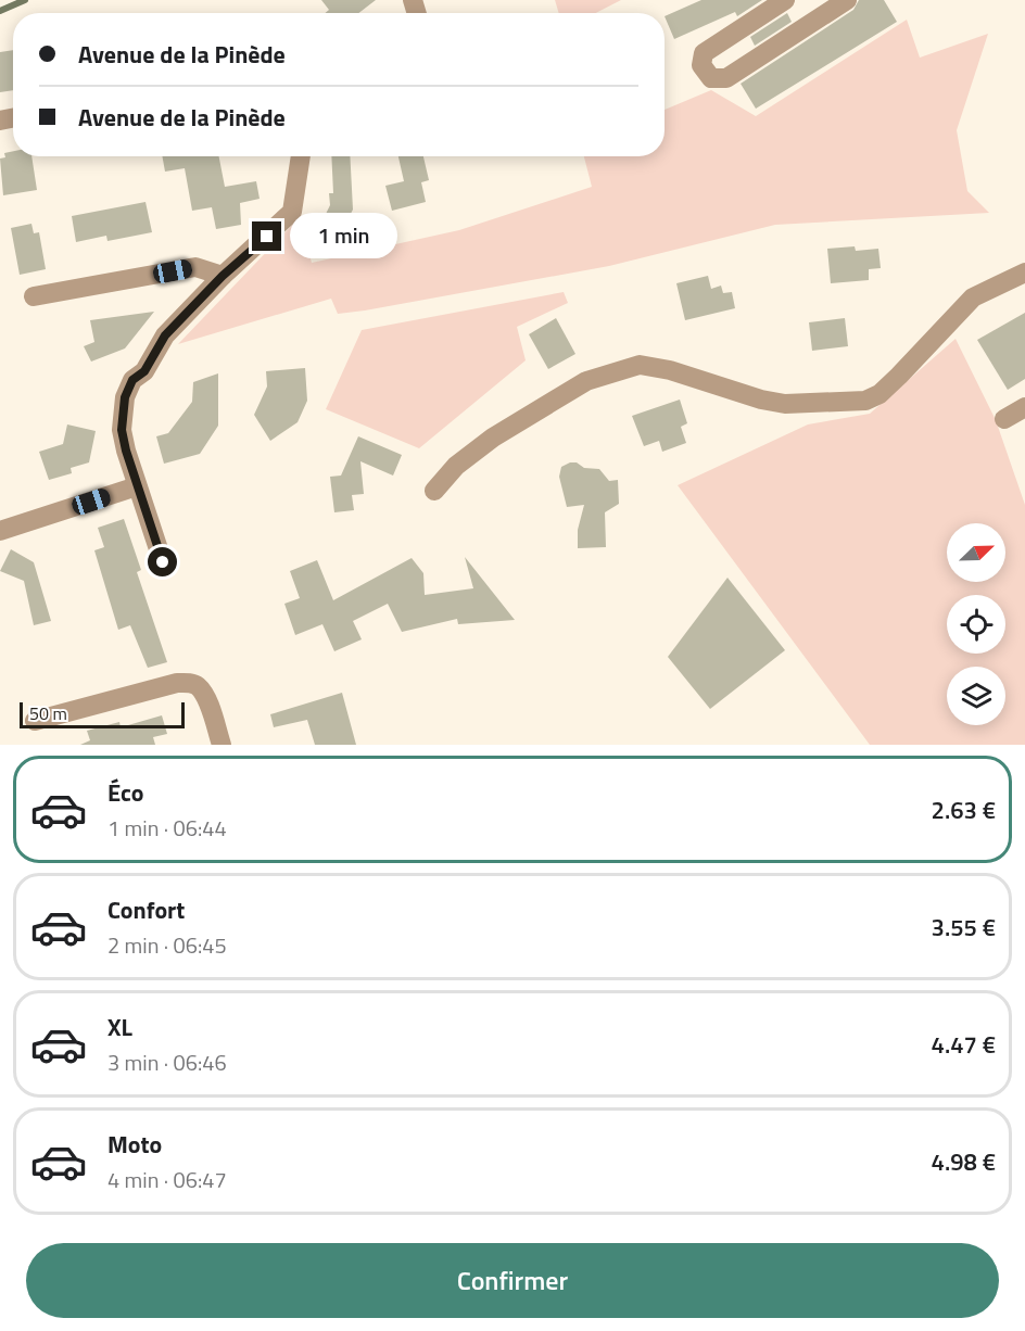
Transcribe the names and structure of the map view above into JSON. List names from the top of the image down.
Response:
{
  "scale_bar": "50 m",
  "north": "top right",
  "page": {
    "banner": ["Avenue de la Pinède", "Avenue de la Pinède"],
    "bubble": "1 min",
    "scale": "50 m",
    "list": [
      {
        "name": "Éco",
        "note": "1 min · 06:44",
        "value": "2.63 €"
      },
      {
        "name": "Confort",
        "note": "2 min · 06:45",
        "value": "3.55 €"
      },
      {
        "name": "XL",
        "note": "3 min · 06:46",
        "value": "4.47 €"
      },
      {
        "name": "Moto",
        "note": "4 min · 06:47",
        "value": "4.98 €"
      }
    ],
    "buttons": "Confirmer"
  }
}
